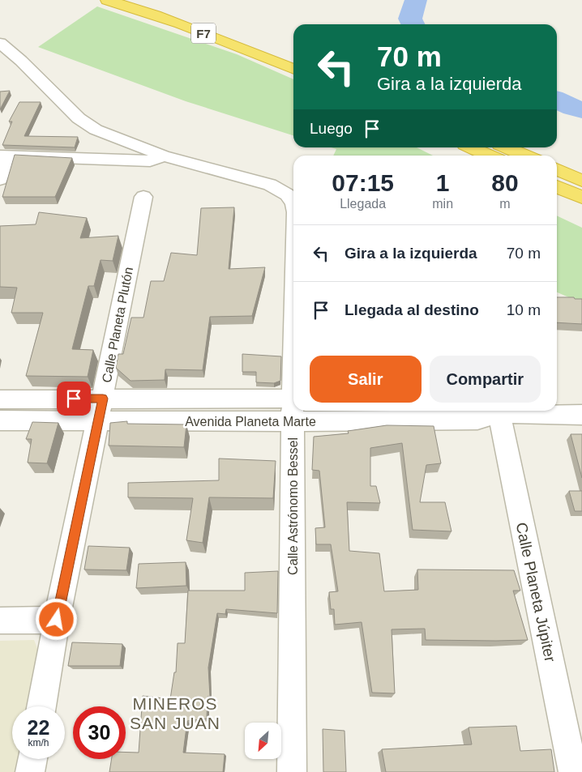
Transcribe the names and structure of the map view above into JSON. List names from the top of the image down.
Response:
{
  "streets": {
    "highway": ["F7"],
    "street": [
      "Calle Planeta Plutón",
      "Avenida Planeta Marte",
      "Calle Astrónomo Bessel",
      "Calle Planeta Júpiter"
    ]
  },
  "crossings": [
    ["Calle Planeta Plutón", "Avenida Planeta Marte"],
    ["Avenida Planeta Marte", "Calle Astrónomo Bessel"]
  ],
  "districts": ["MINEROS SAN JUAN"],
  "north": "bottom left",
  "page": {
    "turn": ["70 m", "Gira a la izquierda"],
    "then": "Luego",
    "eta": [
      "07:15",
      "Llegada",
      "1",
      "min",
      "80",
      "m"
    ],
    "list": [
      {
        "name": "Gira a la izquierda",
        "value": "70 m"
      },
      {
        "name": "Llegada al destino",
        "value": "10 m"
      }
    ],
    "buttons": ["Salir", "Compartir"],
    "speed": "22 km/h",
    "limit": "30"
  }
}
